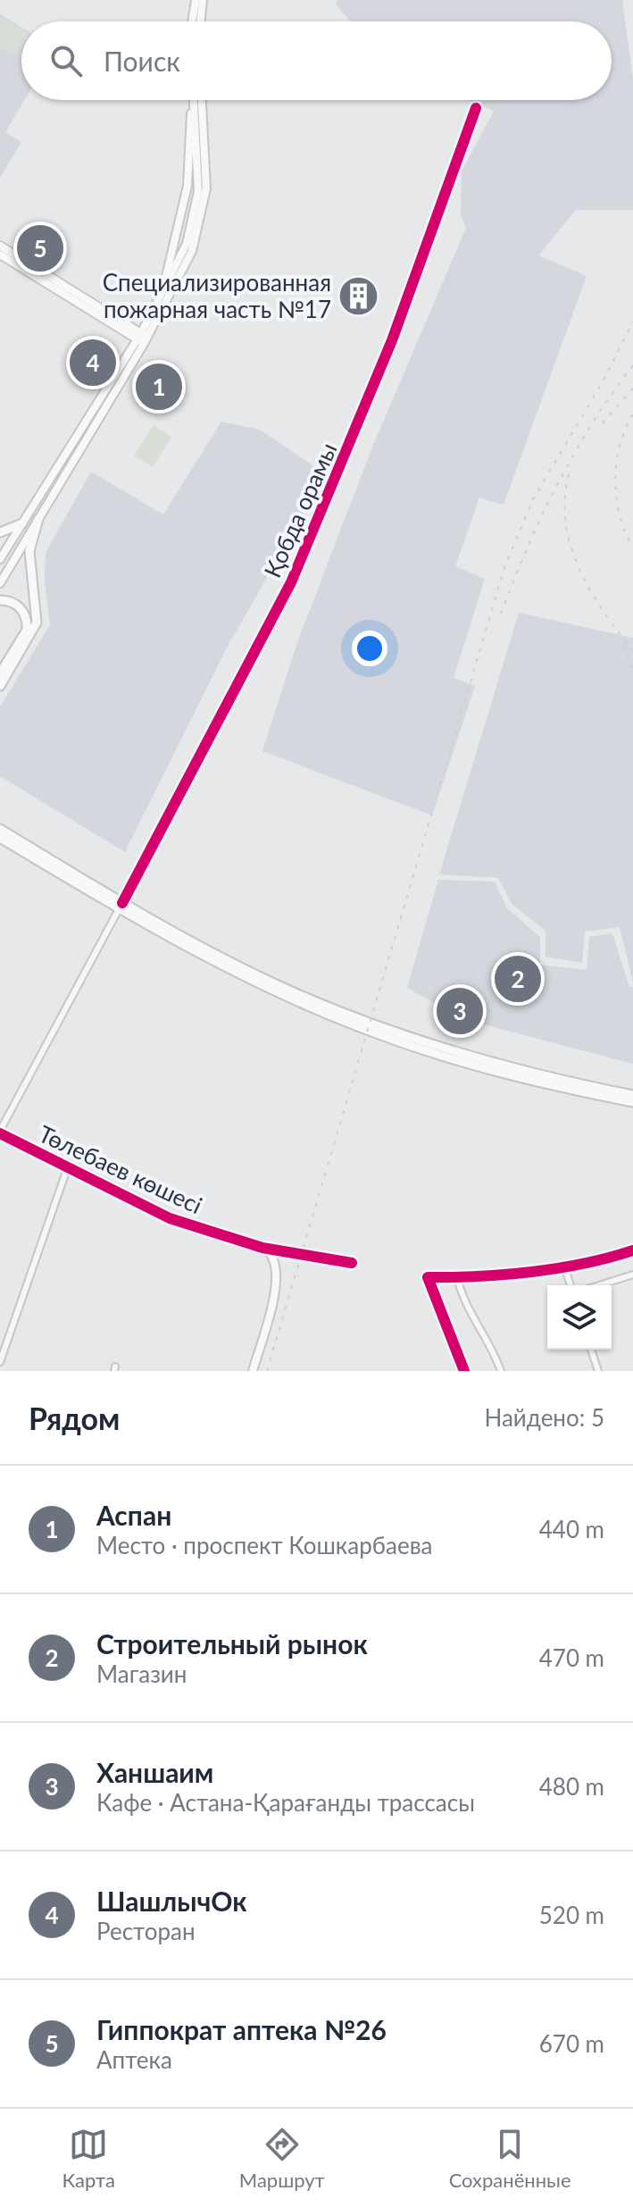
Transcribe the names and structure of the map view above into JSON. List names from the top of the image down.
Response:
{
  "streets": {
    "main road": ["Төлебаев көшесі"],
    "street": ["Қобда орамы"]
  },
  "crossings": [
    ["Қобда орамы", "Төлебаев көшесі"]
  ],
  "places": {
    "building": ["Специализированная пожарная часть №17"]
  },
  "page": {
    "search": "Поиск",
    "pins": [
      "5",
      "4",
      "1",
      "2",
      "3"
    ],
    "heading": ["Рядом", "Найдено: 5"],
    "list": [
      {
        "mark": "1",
        "name": "Аспан",
        "note": "Место · проспект Кошкарбаева",
        "value": "440 m"
      },
      {
        "mark": "2",
        "name": "Строительный рынок",
        "note": "Магазин",
        "value": "470 m"
      },
      {
        "mark": "3",
        "name": "Ханшаим",
        "note": "Кафе · Астана-Қарағанды трассасы",
        "value": "480 m"
      },
      {
        "mark": "4",
        "name": "ШашлычОк",
        "note": "Ресторан",
        "value": "520 m"
      },
      {
        "mark": "5",
        "name": "Гиппократ аптека №26",
        "note": "Аптека",
        "value": "670 m"
      }
    ],
    "nav": ["Карта", "Маршрут", "Сохранённые"]
  }
}
